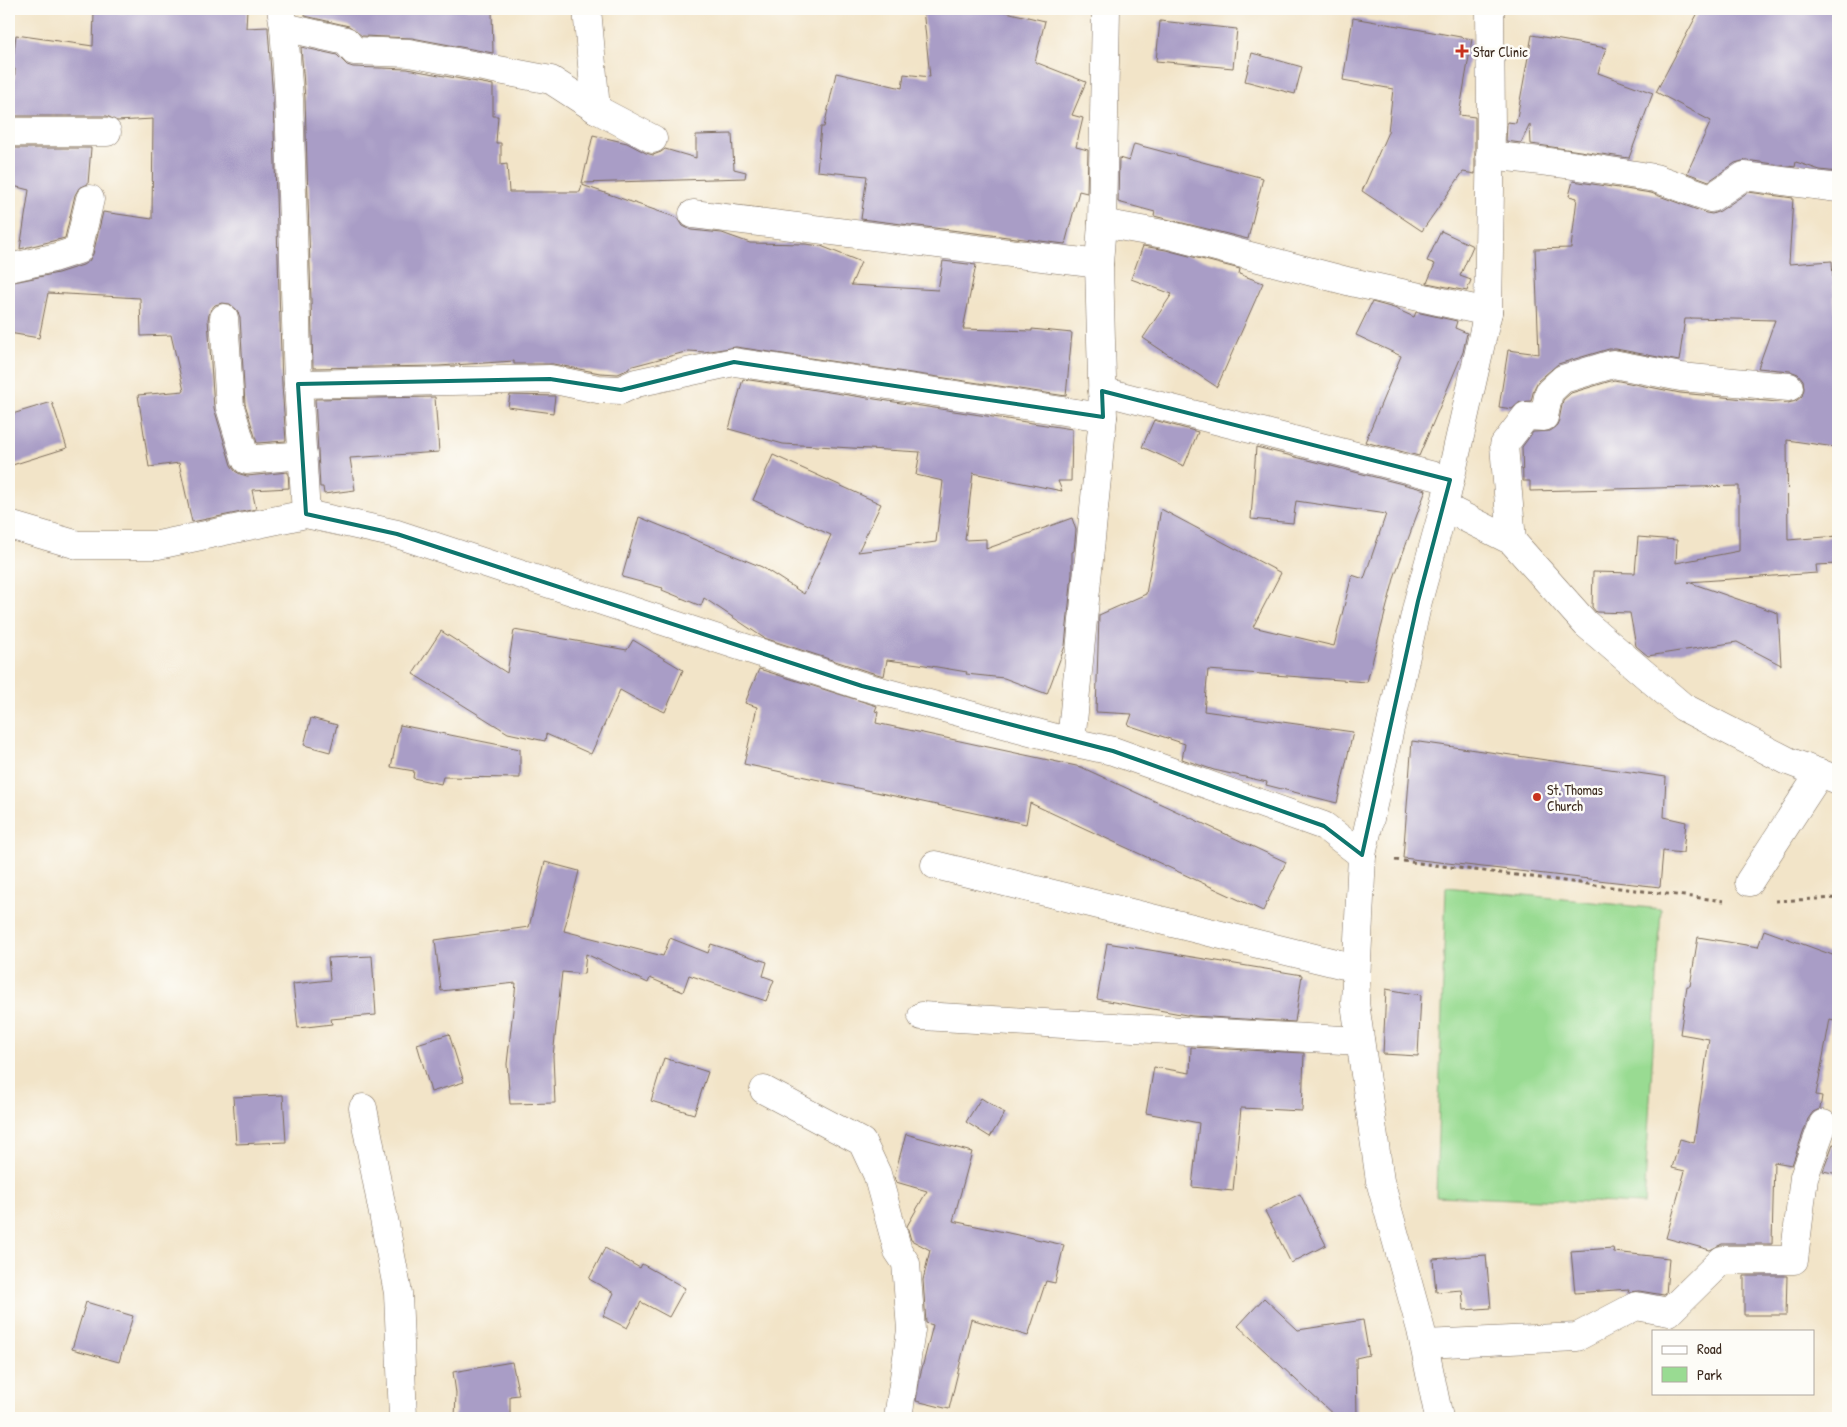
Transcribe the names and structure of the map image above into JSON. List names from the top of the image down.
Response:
{
  "places": {
    "health": ["Star Clinic"],
    "other": ["St. Thomas Church"]
  },
  "legend": ["Road", "Park"]
}
